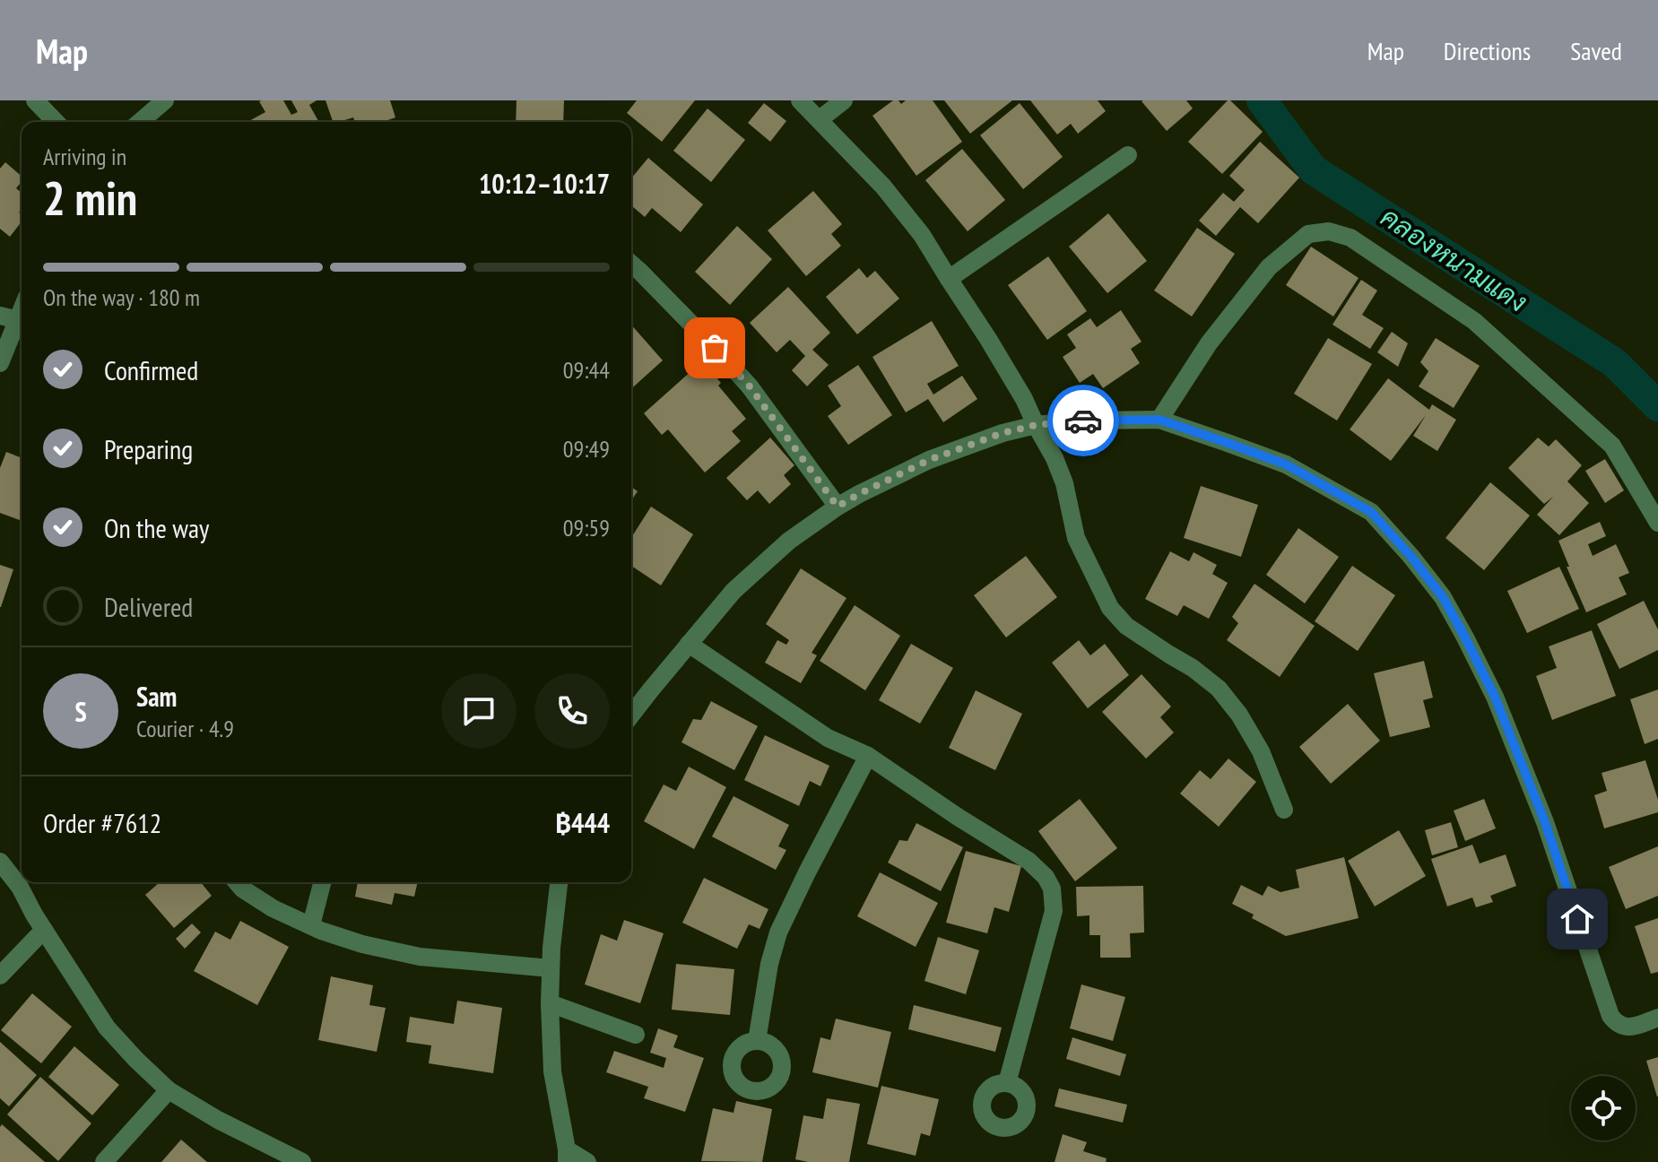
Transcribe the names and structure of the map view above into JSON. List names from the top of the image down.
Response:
{
  "water": ["คลองหนามแดง"],
  "page": {
    "header": "Map",
    "nav": ["Map", "Directions", "Saved"],
    "heading": ["2 min", "Arriving in", "10:12–10:17"],
    "panel": [
      "Sam",
      "Courier · 4.9",
      "Order #7612",
      "฿444"
    ],
    "bar": "On the way · 180 m",
    "list": [
      ["Confirmed", "09:44"],
      ["Preparing", "09:49"],
      ["On the way", "09:59"],
      "Delivered"
    ],
    "round": "S"
  }
}
